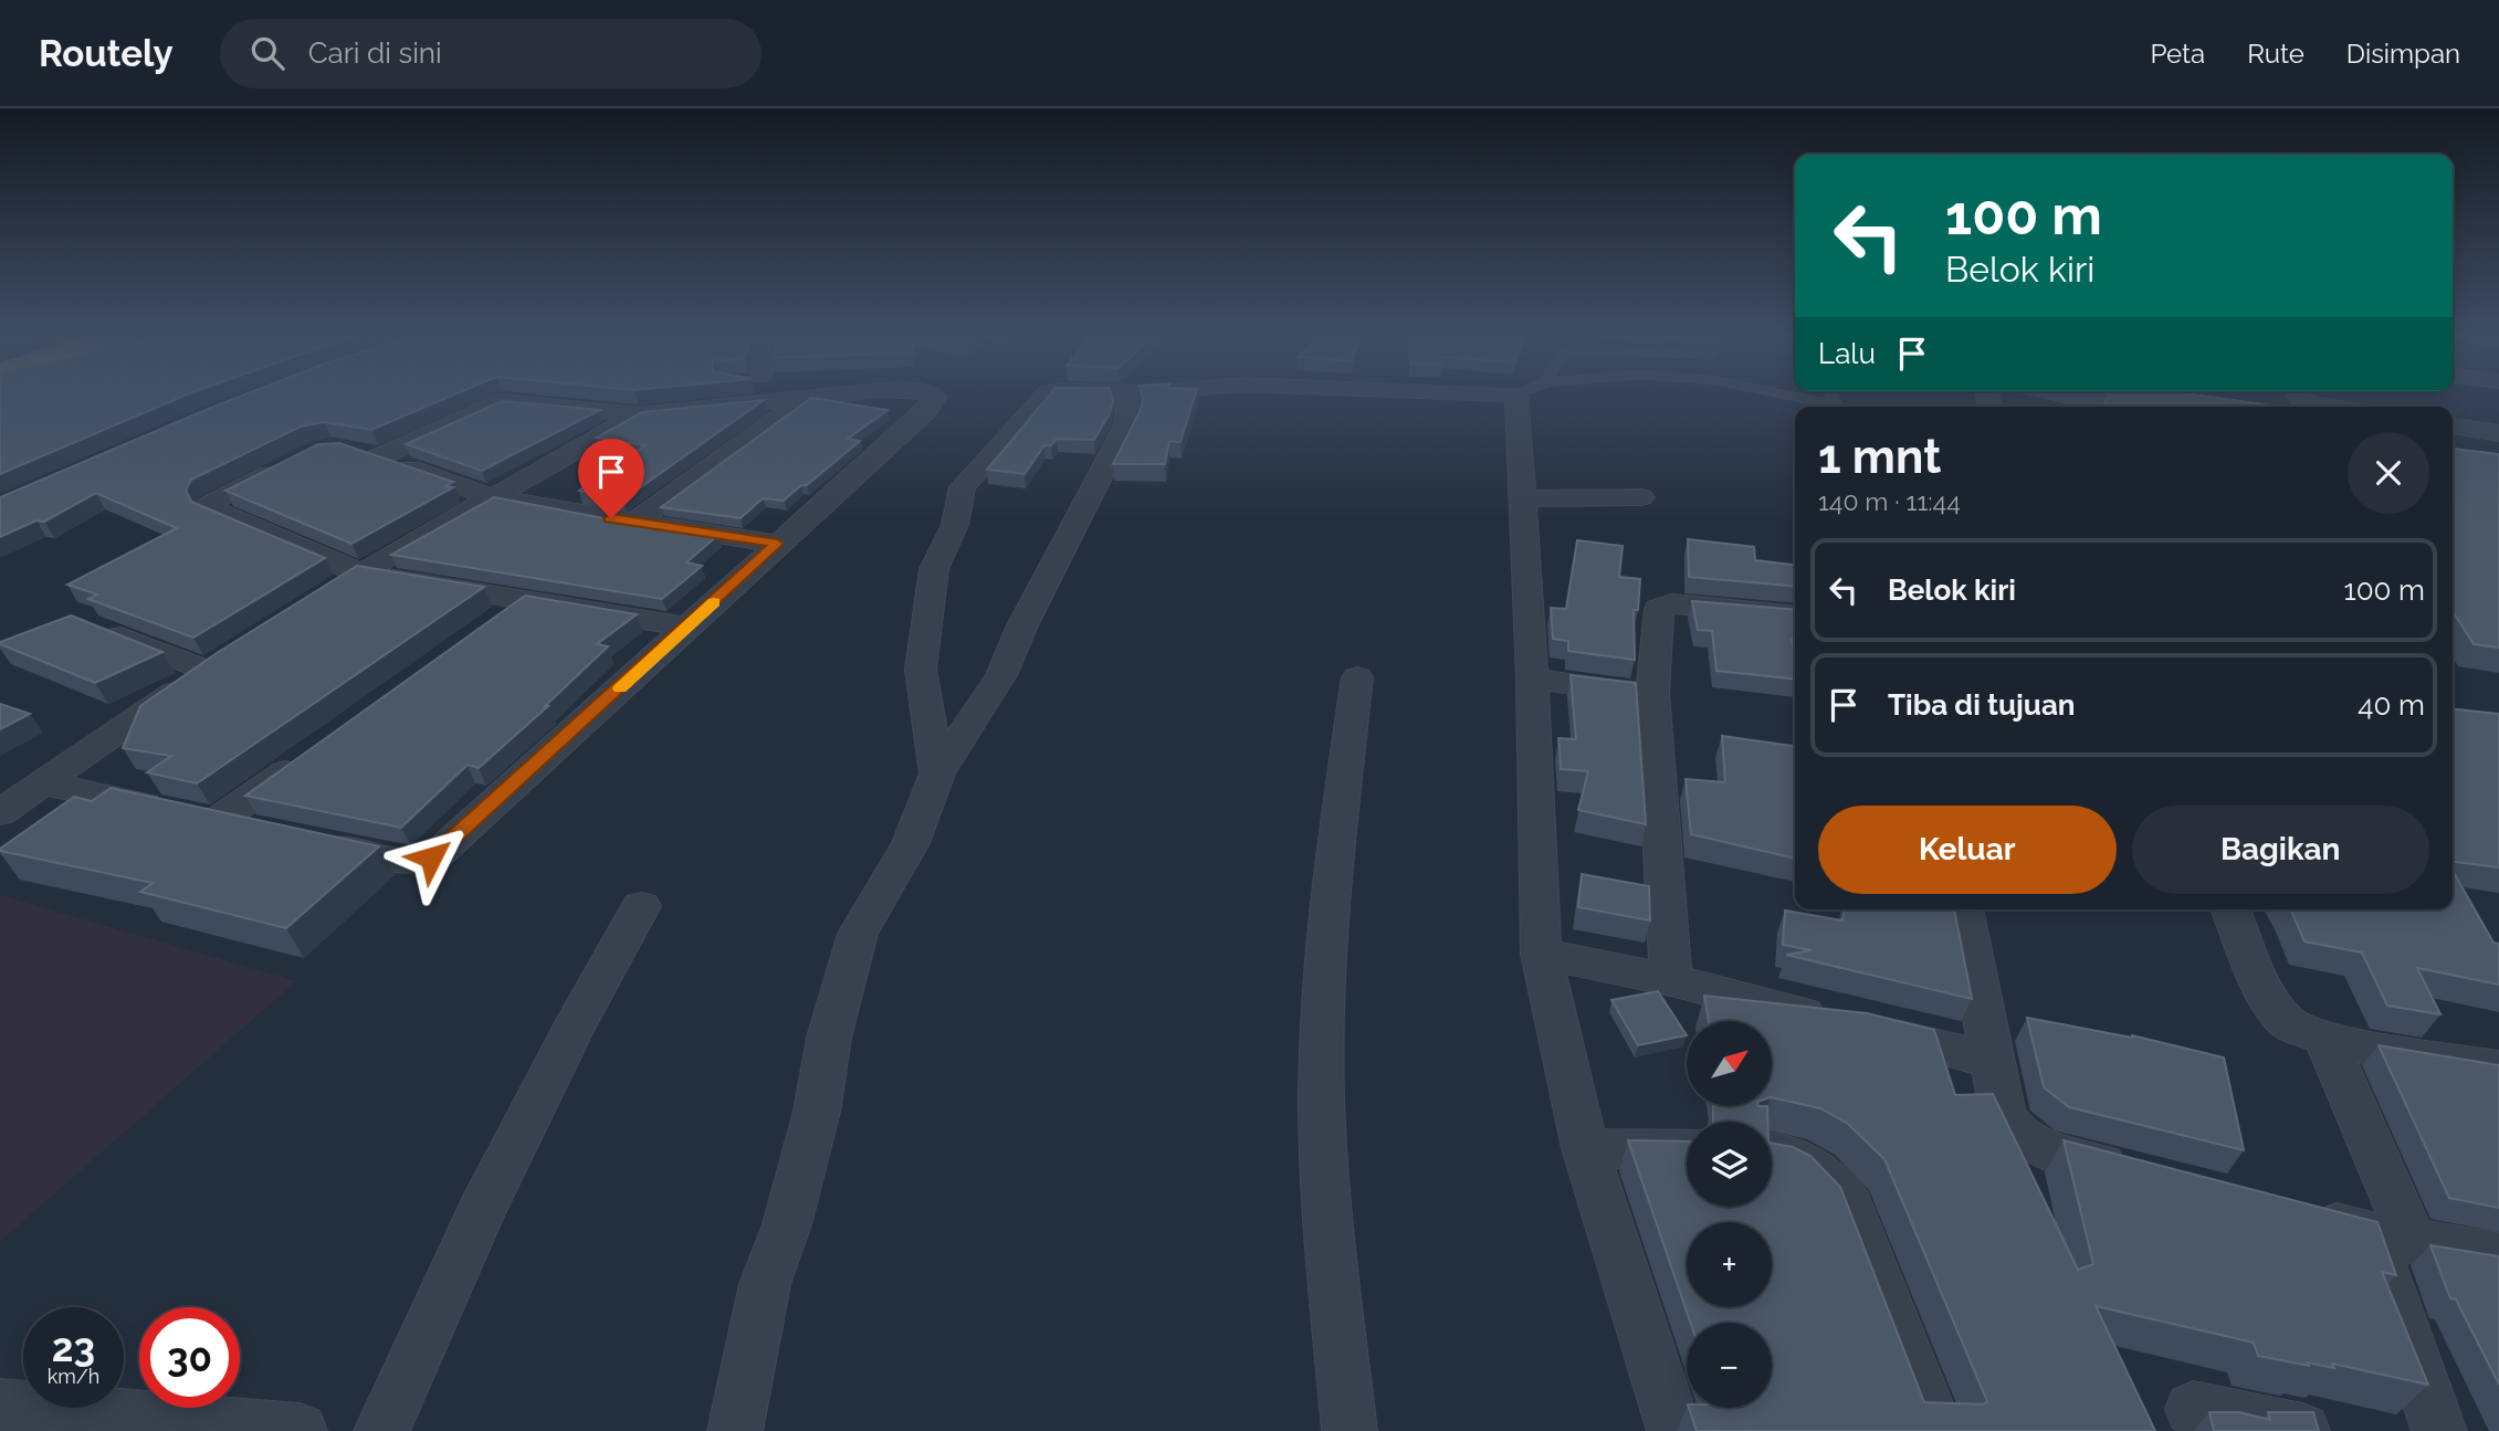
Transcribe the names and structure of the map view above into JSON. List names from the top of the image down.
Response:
{
  "north": "top right",
  "page": {
    "header": "Routely",
    "search": "Cari di sini",
    "nav": ["Peta", "Rute", "Disimpan"],
    "turn": ["100 m", "Belok kiri"],
    "then": "Lalu",
    "heading": ["1 mnt", "140 m · 11:44"],
    "list": [
      {
        "name": "Belok kiri",
        "value": "100 m"
      },
      {
        "name": "Tiba di tujuan",
        "value": "40 m"
      }
    ],
    "buttons": ["Keluar", "Bagikan"],
    "map_buttons": ["+", "−"],
    "speed": "23 km/h",
    "limit": "30"
  }
}
